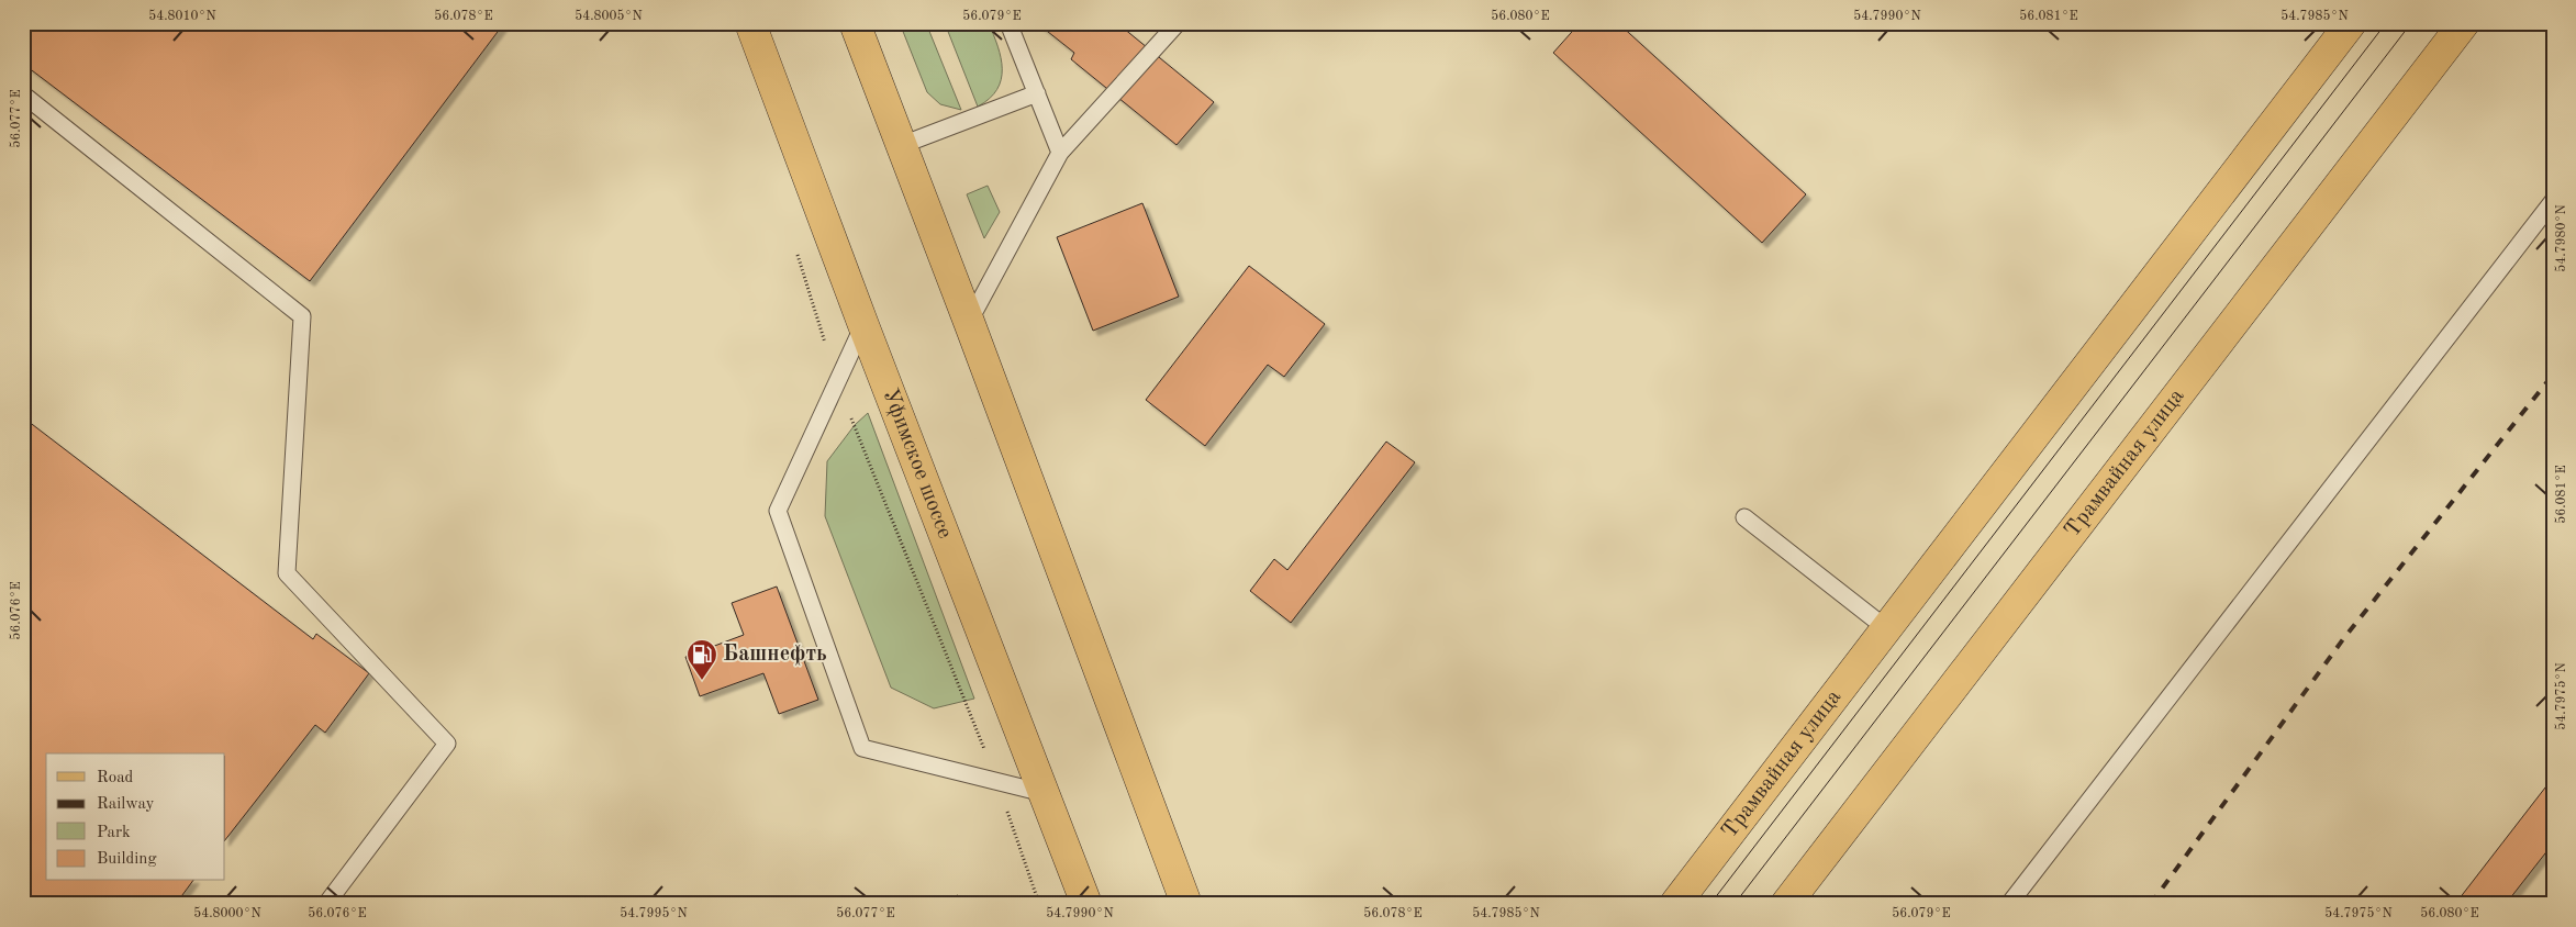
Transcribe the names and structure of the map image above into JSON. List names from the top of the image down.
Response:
{
  "streets": {
    "main road": ["Трамвайная улица", "Уфимское шоссе"]
  },
  "places": {
    "fuel station": ["Башнефть"]
  },
  "legend": [
    "Road",
    "Railway",
    "Park",
    "Building"
  ],
  "coordinates": [
    "54.8010°N",
    "56.078°E",
    "54.8005°N",
    "56.079°E",
    "56.080°E",
    "54.7990°N",
    "56.081°E",
    "54.7985°N",
    "56.077°E",
    "54.7980°N",
    "56.076°E",
    "54.7975°N",
    "54.8000°N",
    "54.7995°N"
  ]
}
